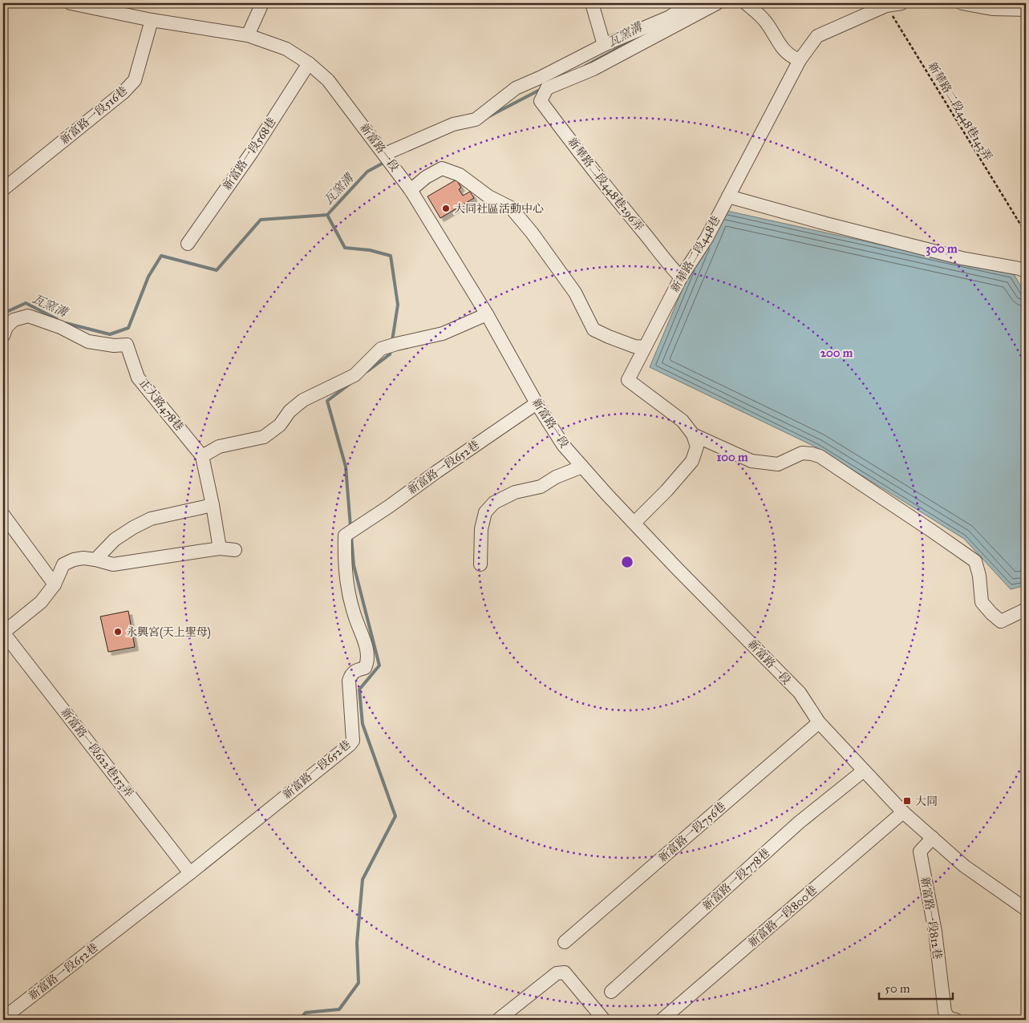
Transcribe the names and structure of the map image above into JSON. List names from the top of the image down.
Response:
{
  "streets": {
    "street": [
      "新富路一段516巷",
      "新富路一段",
      "新富路一段568巷",
      "新華路二段448巷296弄",
      "新華路二段448巷",
      "正大路478巷",
      "新富路一段652巷",
      "新富路一段622巷153弄",
      "新富路一段756巷",
      "新富路一段778巷",
      "新富路一段800巷",
      "新富路一段812巷"
    ],
    "path": ["新華路二段448巷143弄"]
  },
  "crossings": [
    ["新華路二段448巷143弄", "新華路二段448巷"],
    ["新富路一段516巷", "新富路一段"],
    ["新富路一段", "新富路一段568巷"],
    ["新富路一段", "新富路一段652巷"],
    ["新富路一段", "新富路一段756巷"],
    ["新富路一段", "新富路一段778巷"],
    ["新富路一段", "新富路一段800巷"],
    ["新富路一段", "新富路一段812巷"],
    ["新華路二段448巷296弄", "新華路二段448巷"],
    ["新富路一段652巷", "新富路一段622巷153弄"]
  ],
  "water": ["瓦窯溝"],
  "places": {
    "other": ["大同社區活動中心", "永興宮(天上聖母)"],
    "transit": ["大同"]
  },
  "scale_bar": "50 m",
  "rings": ["300 m", "200 m", "100 m"]
}
